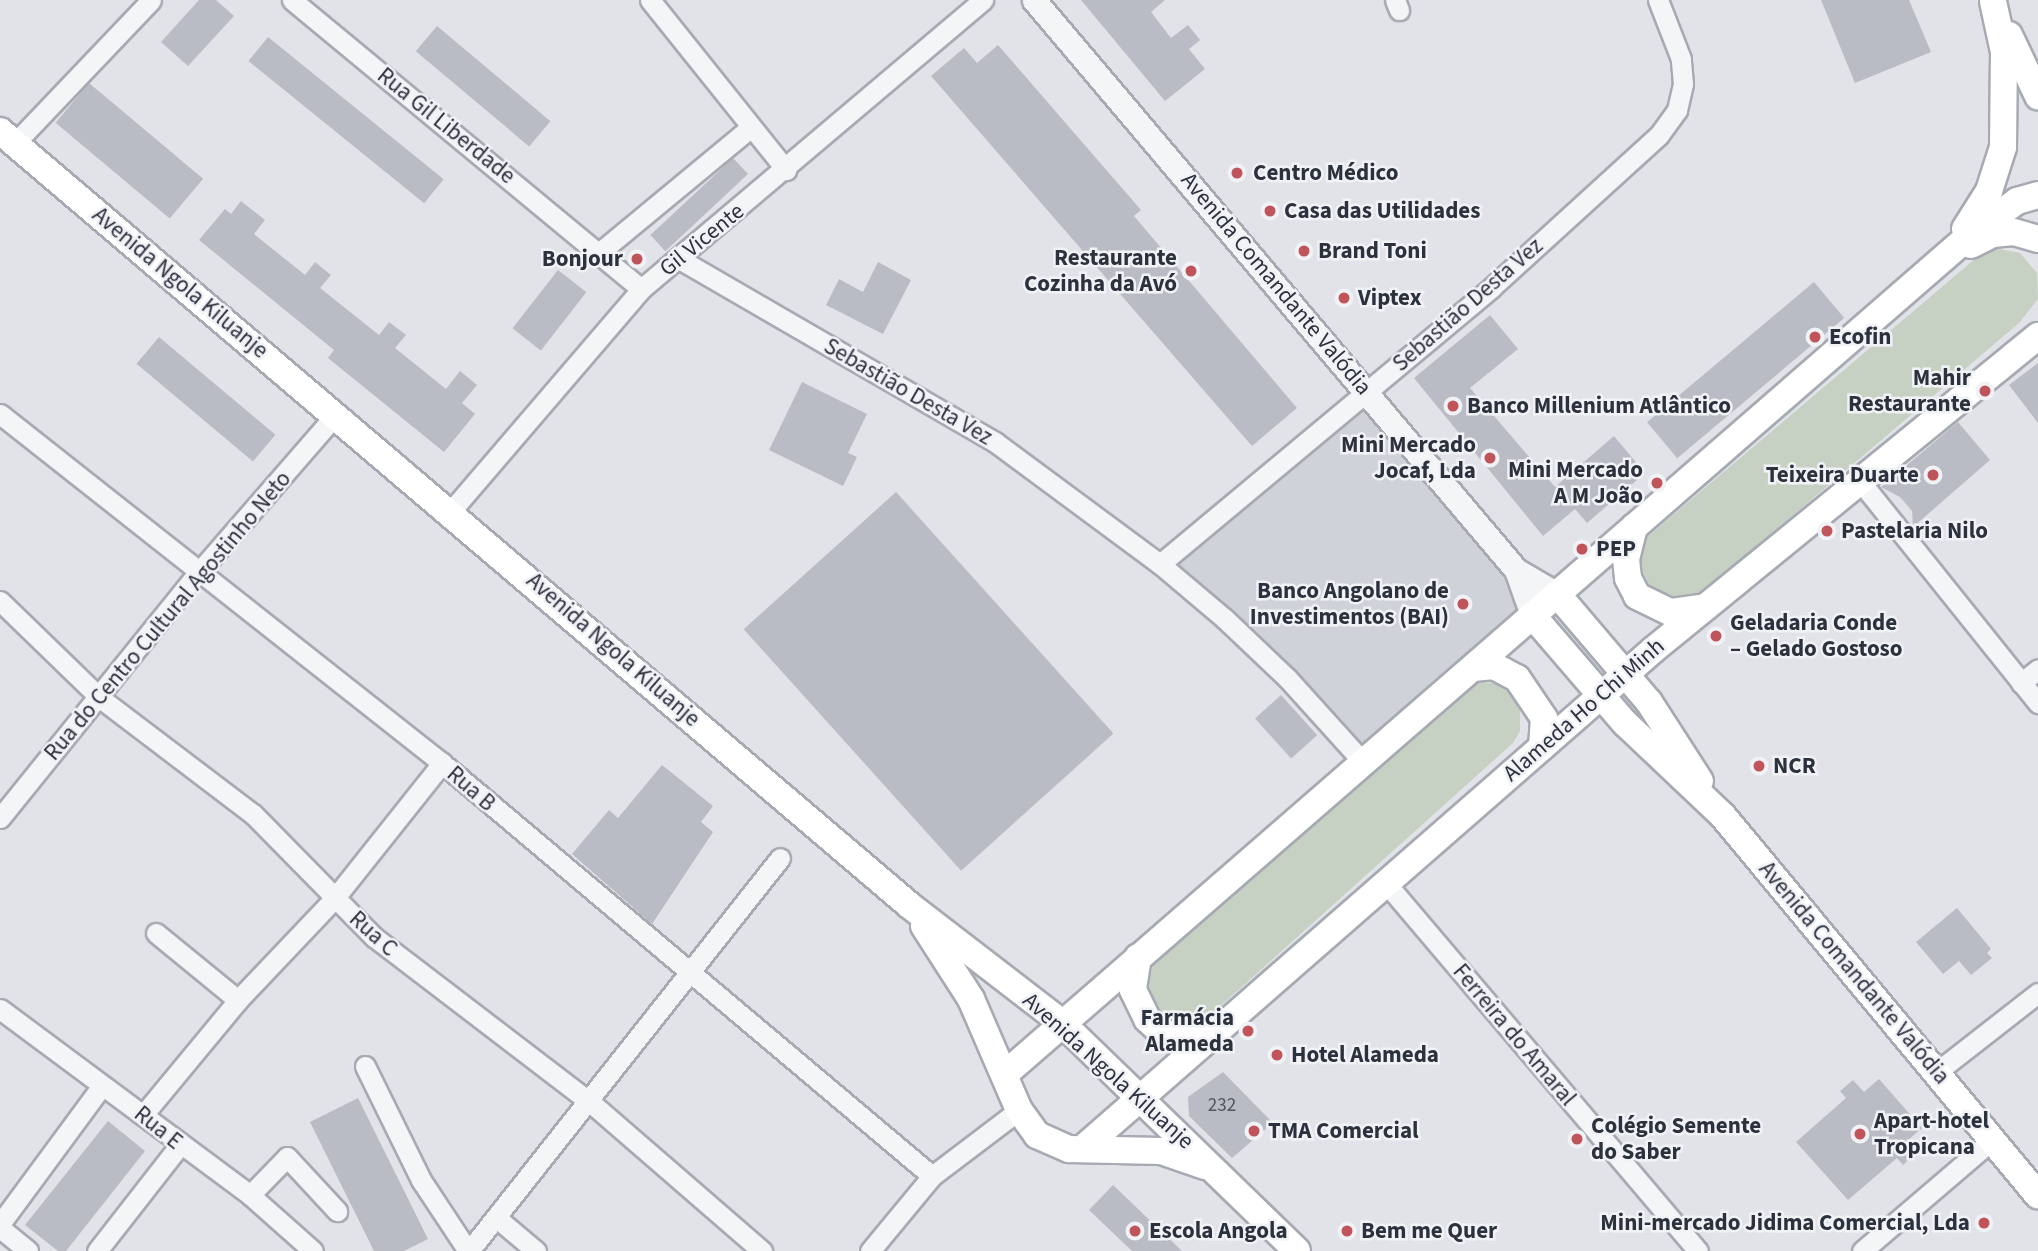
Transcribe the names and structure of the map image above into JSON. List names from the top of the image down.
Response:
{
  "streets": {
    "main road": ["Avenida Ngola Kiluanje", "Avenida Comandante Valódia", "Alameda Ho Chi Minh"],
    "street": [
      "Rua Gil Liberdade",
      "Gil Vicente",
      "Sebastião Desta Vez",
      "Rua do Centro Cultural Agostinho Neto",
      "Rua B",
      "Rua C",
      "Ferreira do Amaral",
      "Rua E"
    ]
  },
  "crossings": [
    ["Rua Gil Liberdade", "Gil Vicente"],
    ["Gil Vicente", "Avenida Ngola Kiluanje"],
    ["Gil Vicente", "Sebastião Desta Vez"],
    ["Avenida Ngola Kiluanje", "Rua do Centro Cultural Agostinho Neto"],
    ["Avenida Ngola Kiluanje", "Alameda Ho Chi Minh"],
    ["Avenida Comandante Valódia", "Sebastião Desta Vez"],
    ["Avenida Comandante Valódia", "Alameda Ho Chi Minh"],
    ["Rua do Centro Cultural Agostinho Neto", "Rua B"],
    ["Rua do Centro Cultural Agostinho Neto", "Rua C"],
    ["Alameda Ho Chi Minh", "Ferreira do Amaral"]
  ],
  "places": [
    "Centro Médico",
    "Casa das Utilidades",
    "Brand Toni",
    "Bonjour",
    "Restaurante Cozinha da Avó",
    "Viptex",
    "Ecofin",
    "Mahir Restaurante",
    "Banco Millenium Atlântico",
    "Mini Mercado Jocaf, Lda",
    "Teixeira Duarte",
    "Mini Mercado A M João",
    "Pastelaria Nilo",
    "PEP",
    "Banco Angolano de Investimentos (BAI)",
    "Geladaria Conde – Gelado Gostoso",
    "NCR",
    "Farmácia Alameda",
    "Hotel Alameda",
    "TMA Comercial",
    "Apart-hotel Tropicana",
    "Colégio Semente do Saber",
    "Mini-mercado Jidima Comercial, Lda",
    "Escola Angola",
    "Bem me Quer"
  ],
  "house_numbers": ["232"]
}
